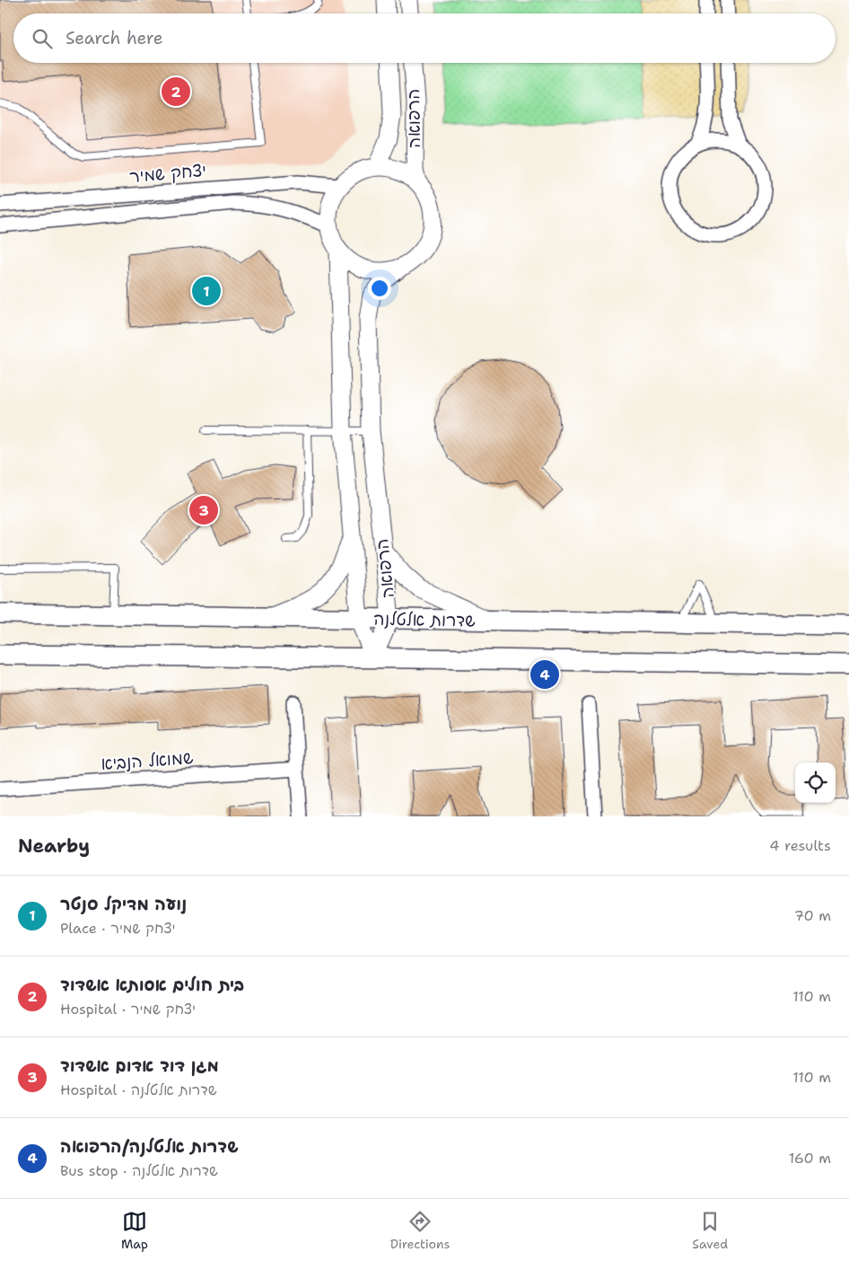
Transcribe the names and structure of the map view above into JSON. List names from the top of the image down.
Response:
{
  "streets": {
    "main road": ["שדרות אלטלנה"],
    "street": ["הרפואה", "יצחק שמיר", "שמואל הנביא"]
  },
  "crossings": [
    ["הרפואה", "יצחק שמיר"],
    ["הרפואה", "שדרות אלטלנה"]
  ],
  "page": {
    "search": "Search here",
    "pins": [
      "2",
      "1",
      "3",
      "4"
    ],
    "heading": ["Nearby", "4 results"],
    "list": [
      {
        "mark": "1",
        "name": "נועה מדיקל סנטר",
        "note": "Place · יצחק שמיר",
        "value": "70 m"
      },
      {
        "mark": "2",
        "name": "בית חולים אסותא אשדוד",
        "note": "Hospital · יצחק שמיר",
        "value": "110 m"
      },
      {
        "mark": "3",
        "name": "מגן דוד אדום אשדוד",
        "note": "Hospital · שדרות אלטלנה",
        "value": "110 m"
      },
      {
        "mark": "4",
        "name": "שדרות אלטלנה/הרפואה",
        "note": "Bus stop · שדרות אלטלנה",
        "value": "160 m"
      }
    ],
    "nav": ["Map", "Directions", "Saved"]
  }
}
